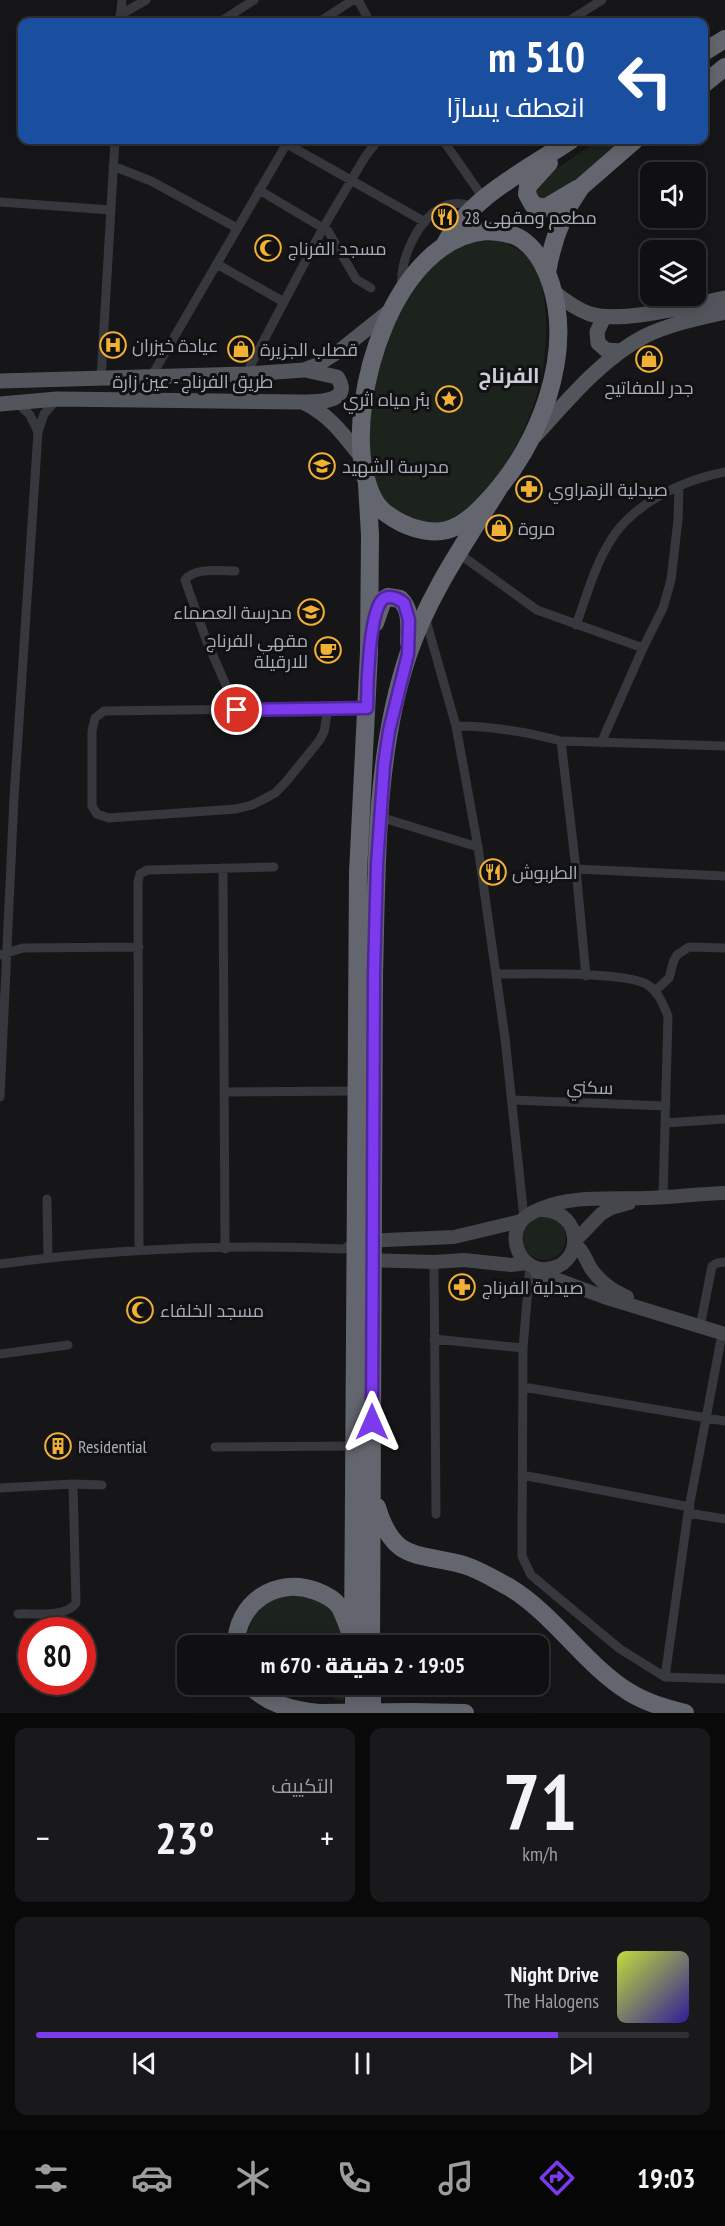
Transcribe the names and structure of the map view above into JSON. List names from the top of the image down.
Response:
{
  "streets": {
    "main road": ["طريق الفرناج - عين زارة"],
    "street": ["سكني"]
  },
  "districts": ["الفرناج"],
  "places": {
    "restaurant": ["مطعم ومقهى 28", "الطربوش"],
    "mosque": ["مسجد الفرناج", "مسجد الخلفاء"],
    "hospital": ["عيادة خيزران"],
    "shop": ["قصاب الجزيرة", "جدر للمفاتيح", "مروة"],
    "place": ["بئر مياه اثري"],
    "school or university": ["مدرسة الشهيد", "مدرسة العصماء"],
    "pharmacy": ["صيدلية الزهراوي", "صيدلية الفرناج"],
    "cafe": ["مقهي الفرناج للارقيلة"],
    "building": ["Residential"]
  },
  "page": {
    "turn": ["510 m", "انعطف يسارًا"],
    "limit": "80",
    "trip": "19:05 · 2 دقيقة · 670 m",
    "tile": [
      ["71", "km/h"],
      "التكييف"
    ],
    "heat": ["−", "23°", "+"],
    "song": ["Night Drive", "The Halogens"],
    "tabs": "19:03"
  }
}
